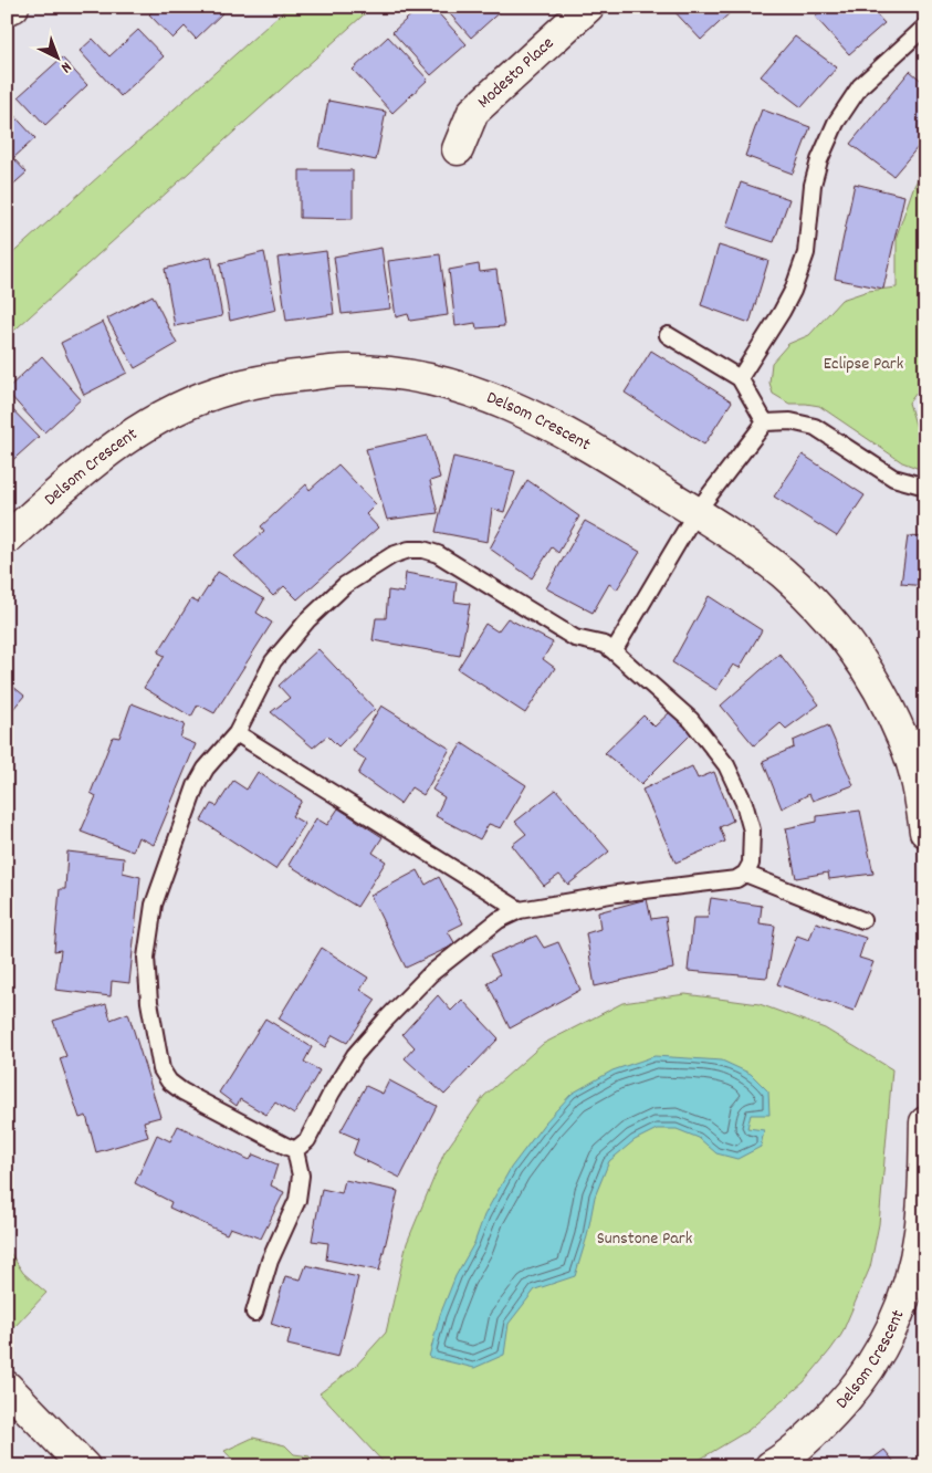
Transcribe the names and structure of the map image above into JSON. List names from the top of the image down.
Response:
{
  "streets": {
    "street": ["Modesto Place", "Delsom Crescent"]
  },
  "parks": ["Eclipse Park", "Sunstone Park"],
  "north": "bottom right"
}
